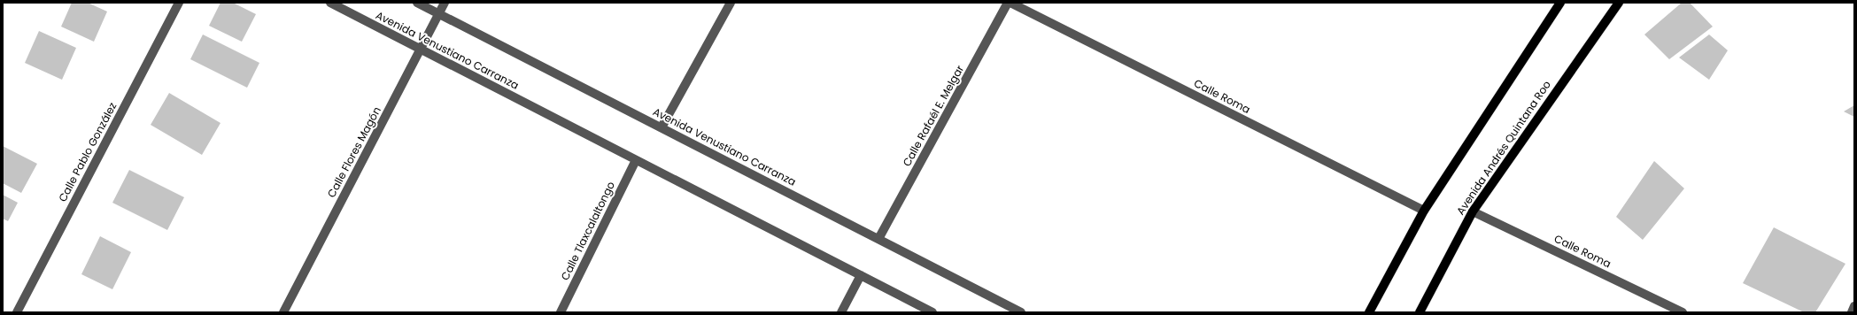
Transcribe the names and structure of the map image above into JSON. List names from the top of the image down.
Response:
{
  "streets": {
    "main road": ["Avenida Andrés Quintana Roo"],
    "street": [
      "Avenida Venustiano Carranza",
      "Calle Roma",
      "Calle Rafaél E. Melgar",
      "Calle Pablo González",
      "Calle Flores Magón",
      "Calle Tlaxcalaltongo"
    ]
  },
  "crossings": [
    ["Avenida Venustiano Carranza", "Calle Rafaél E. Melgar"],
    ["Avenida Venustiano Carranza", "Calle Flores Magón"],
    ["Avenida Venustiano Carranza", "Calle Tlaxcalaltongo"],
    ["Calle Roma", "Calle Rafaél E. Melgar"],
    ["Calle Roma", "Avenida Andrés Quintana Roo"]
  ]
}
